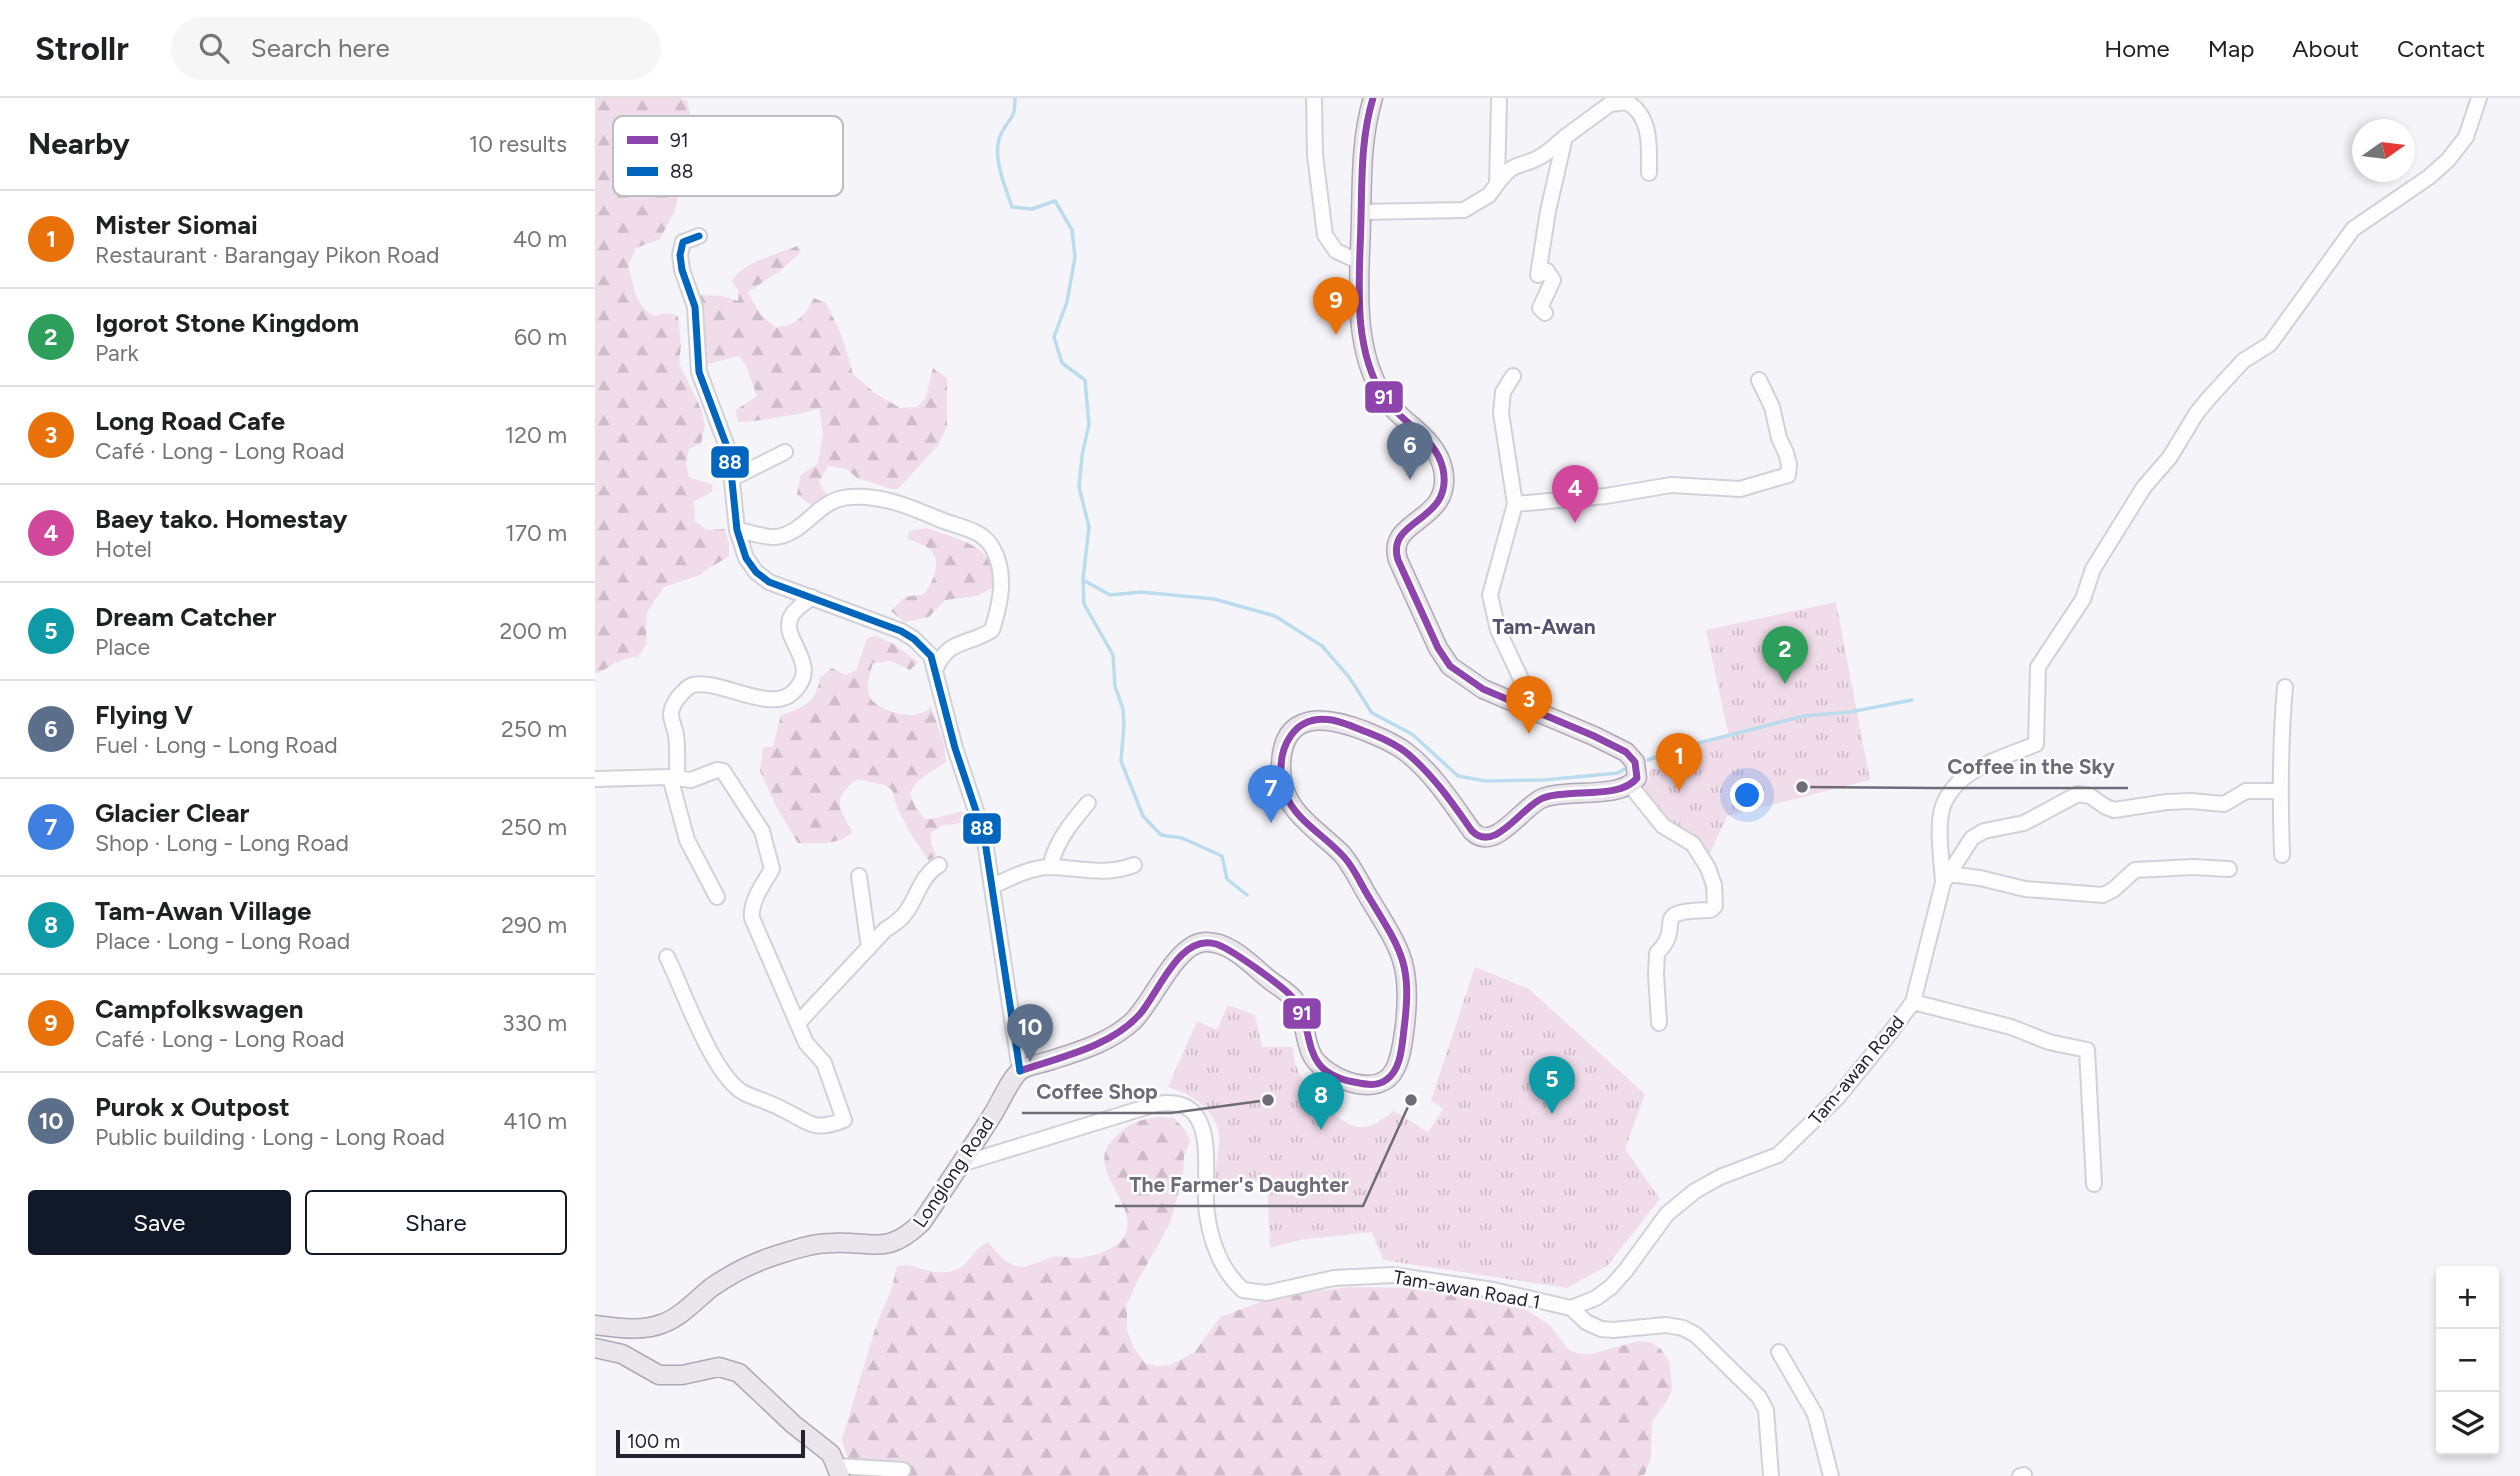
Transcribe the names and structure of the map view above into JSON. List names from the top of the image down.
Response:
{
  "streets": {
    "main road": ["Longlong Road"],
    "street": ["Tam-awan Road", "Tam-awan Road 1"]
  },
  "crossings": [
    ["Tam-awan Road", "Tam-awan Road 1"],
    ["Longlong Road", "Tam-awan Road 1"]
  ],
  "districts": ["Tam-Awan"],
  "places": ["Coffee in the Sky", "Coffee Shop", "The Farmer's Daughter"],
  "lines": ["transit line 91", "transit line 88"],
  "legend": ["91", "88"],
  "scale_bar": "100 m",
  "north": "right",
  "page": {
    "header": "Strollr",
    "search": "Search here",
    "nav": [
      "Home",
      "Map",
      "About",
      "Contact"
    ],
    "heading": ["Nearby", "10 results"],
    "list": [
      {
        "mark": "1",
        "name": "Mister Siomai",
        "note": "Restaurant · Barangay Pikon Road",
        "value": "40 m"
      },
      {
        "mark": "2",
        "name": "Igorot Stone Kingdom",
        "note": "Park",
        "value": "60 m"
      },
      {
        "mark": "3",
        "name": "Long Road Cafe",
        "note": "Café · Long - Long Road",
        "value": "120 m"
      },
      {
        "mark": "4",
        "name": "Baey tako. Homestay",
        "note": "Hotel",
        "value": "170 m"
      },
      {
        "mark": "5",
        "name": "Dream Catcher",
        "note": "Place",
        "value": "200 m"
      },
      {
        "mark": "6",
        "name": "Flying V",
        "note": "Fuel · Long - Long Road",
        "value": "250 m"
      },
      {
        "mark": "7",
        "name": "Glacier Clear",
        "note": "Shop · Long - Long Road",
        "value": "250 m"
      },
      {
        "mark": "8",
        "name": "Tam-Awan Village",
        "note": "Place · Long - Long Road",
        "value": "290 m"
      },
      {
        "mark": "9",
        "name": "Campfolkswagen",
        "note": "Café · Long - Long Road",
        "value": "330 m"
      },
      {
        "mark": "10",
        "name": "Purok x Outpost",
        "note": "Public building · Long - Long Road",
        "value": "410 m"
      }
    ],
    "pins": [
      "9",
      "6",
      "4",
      "2",
      "3",
      "1",
      "7",
      "10",
      "5",
      "8"
    ],
    "buttons": ["Save", "Share"],
    "map_buttons": ["+", "−"],
    "scale": "100 m"
  }
}
